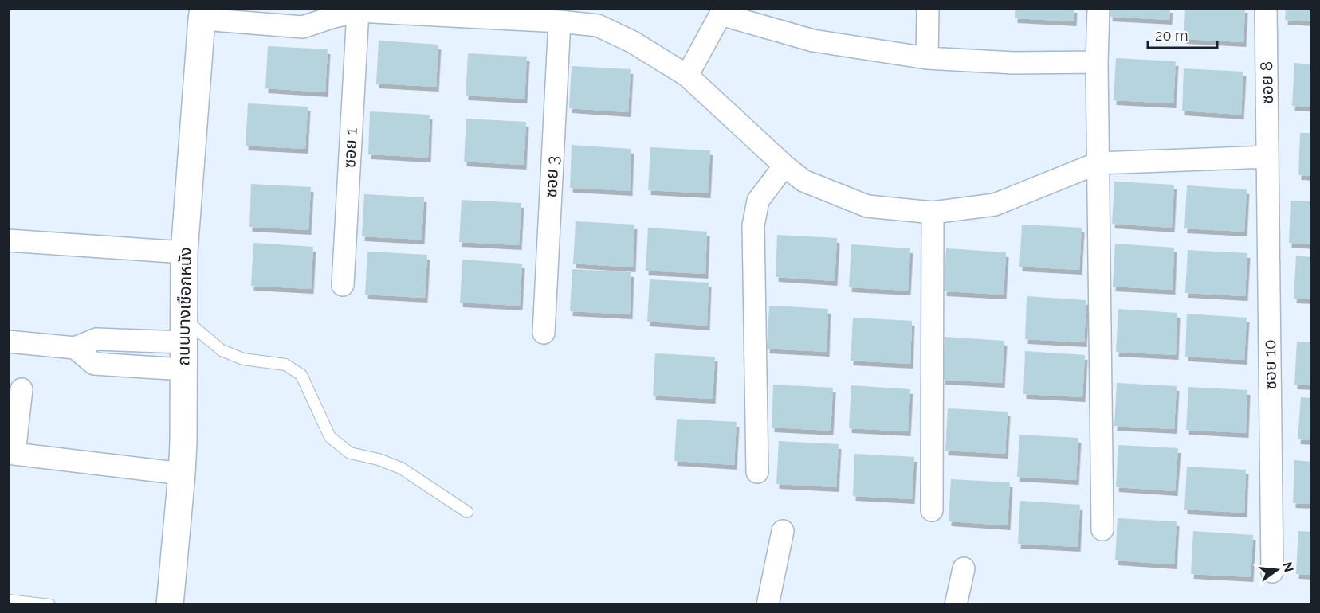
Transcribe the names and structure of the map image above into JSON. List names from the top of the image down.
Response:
{
  "streets": {
    "street": [
      "ซอย 8",
      "ซอย 1",
      "ซอย 3",
      "ถนนบางเชือกหนัง",
      "ซอย 10"
    ]
  },
  "crossings": [
    ["ซอย 8", "ซอย 10"]
  ],
  "scale_bar": "20 m",
  "north": "right"
}
